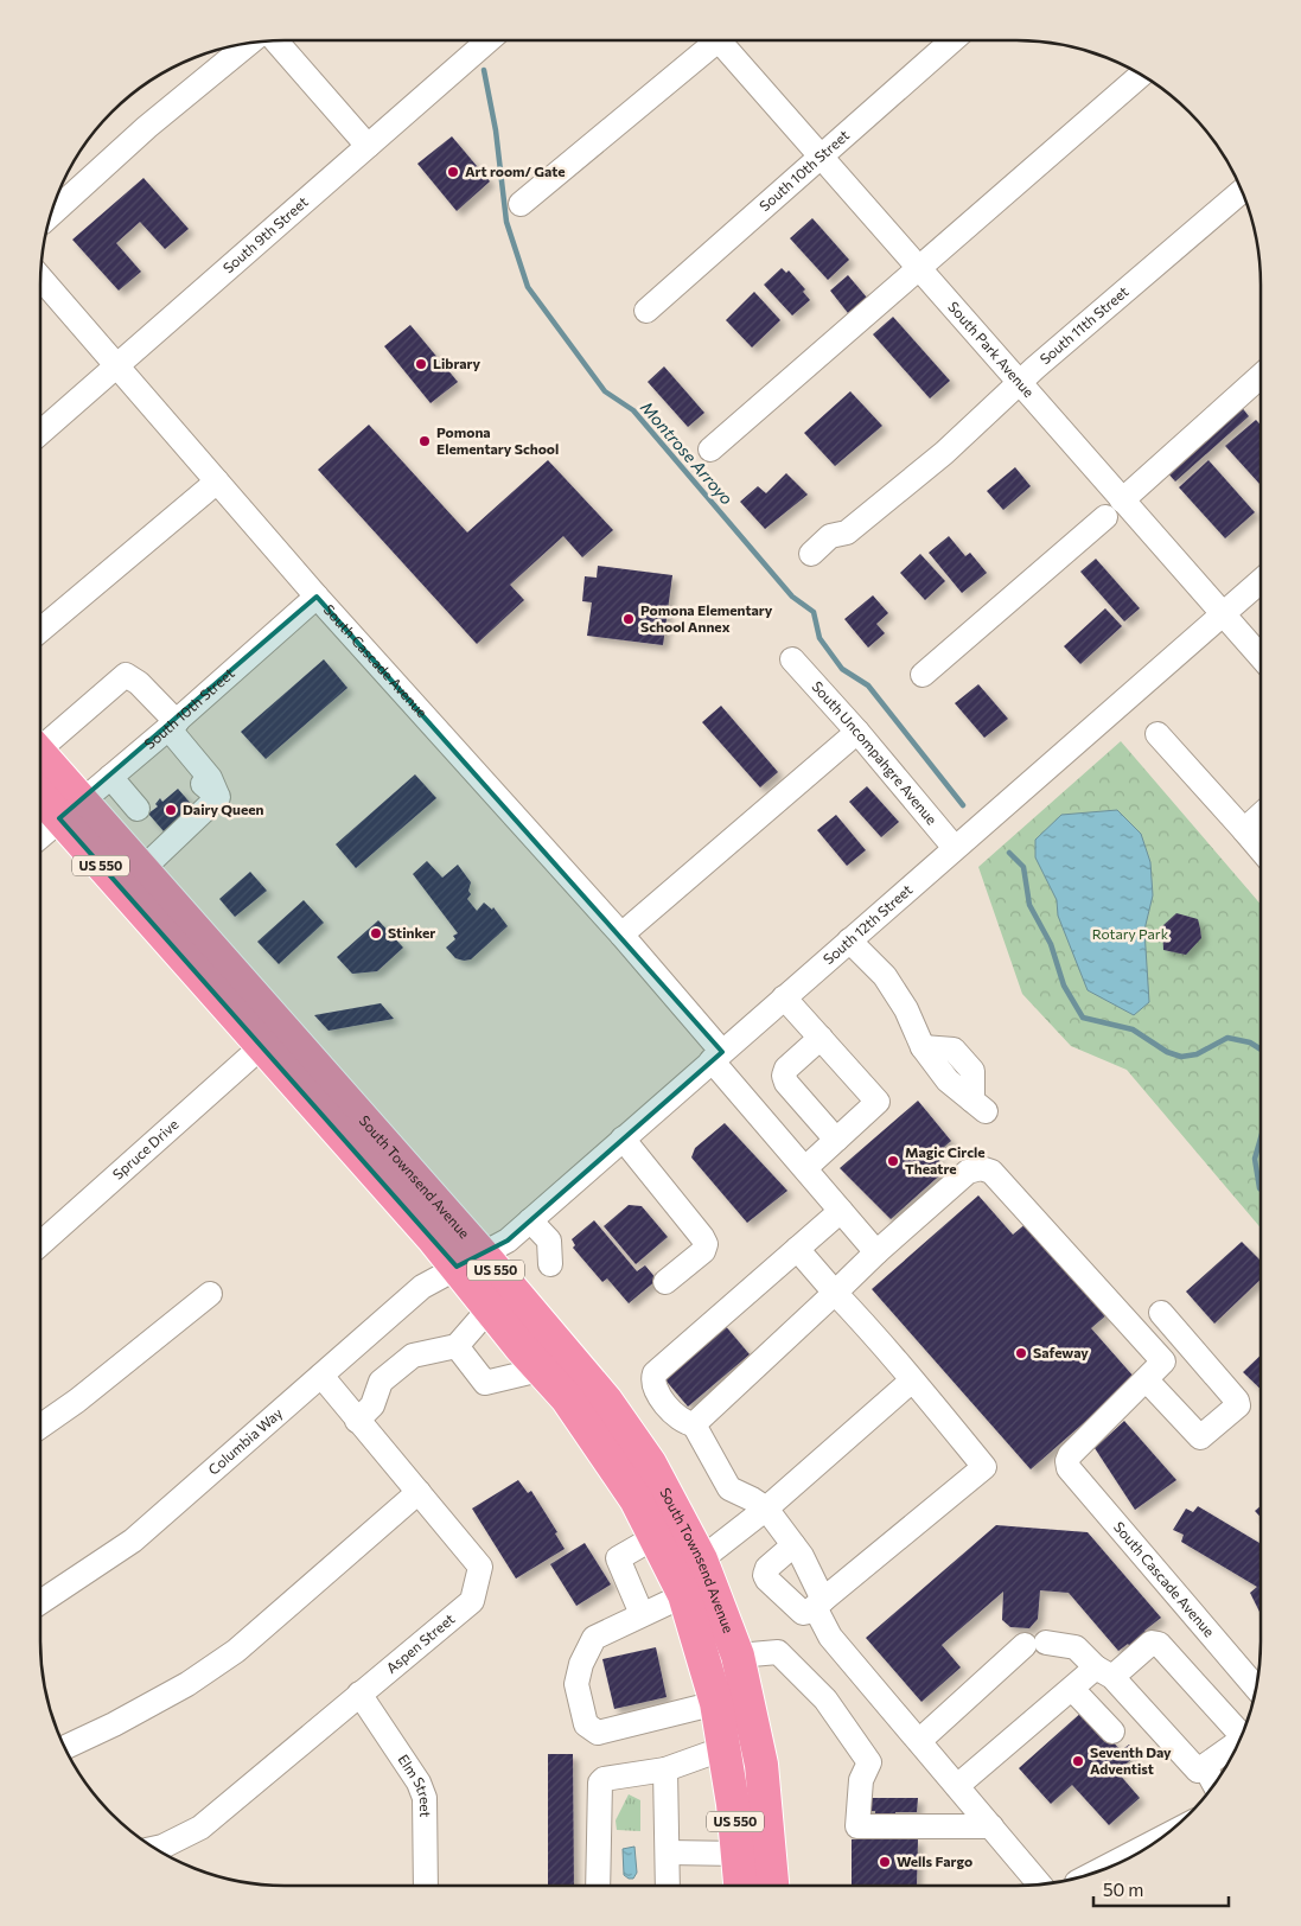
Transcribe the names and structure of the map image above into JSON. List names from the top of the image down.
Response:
{
  "streets": {
    "highway": ["US 550", "South Townsend Avenue"],
    "street": [
      "South 10th Street",
      "South 9th Street",
      "South 11th Street",
      "South Park Avenue",
      "South Cascade Avenue",
      "South Uncompahgre Avenue",
      "South 12th Street",
      "Spruce Drive",
      "Columbia Way",
      "Aspen Street",
      "Elm Street"
    ]
  },
  "crossings": [
    ["South 10th Street", "South Park Avenue"],
    ["South 10th Street", "South Cascade Avenue"],
    ["South 10th Street", "South Townsend Avenue"],
    ["South 9th Street", "South Cascade Avenue"],
    ["South 11th Street", "South Park Avenue"],
    ["South Park Avenue", "South 12th Street"],
    ["South Cascade Avenue", "South 12th Street"],
    ["South Uncompahgre Avenue", "South 12th Street"],
    ["South 12th Street", "South Townsend Avenue"],
    ["South 12th Street", "Columbia Way"],
    ["Spruce Drive", "South Townsend Avenue"],
    ["South Townsend Avenue", "Columbia Way"],
    ["Columbia Way", "Aspen Street"],
    ["Aspen Street", "Elm Street"]
  ],
  "water": ["Montrose Arroyo"],
  "parks": ["Rotary Park"],
  "places": [
    "Art room/ Gate",
    "Library",
    "Pomona Elementary School",
    "Pomona Elementary School Annex",
    "Dairy Queen",
    "Stinker",
    "Magic Circle Theatre",
    "Safeway",
    "Seventh Day Adventist",
    "Wells Fargo"
  ],
  "scale_bar": "50 m"
}
